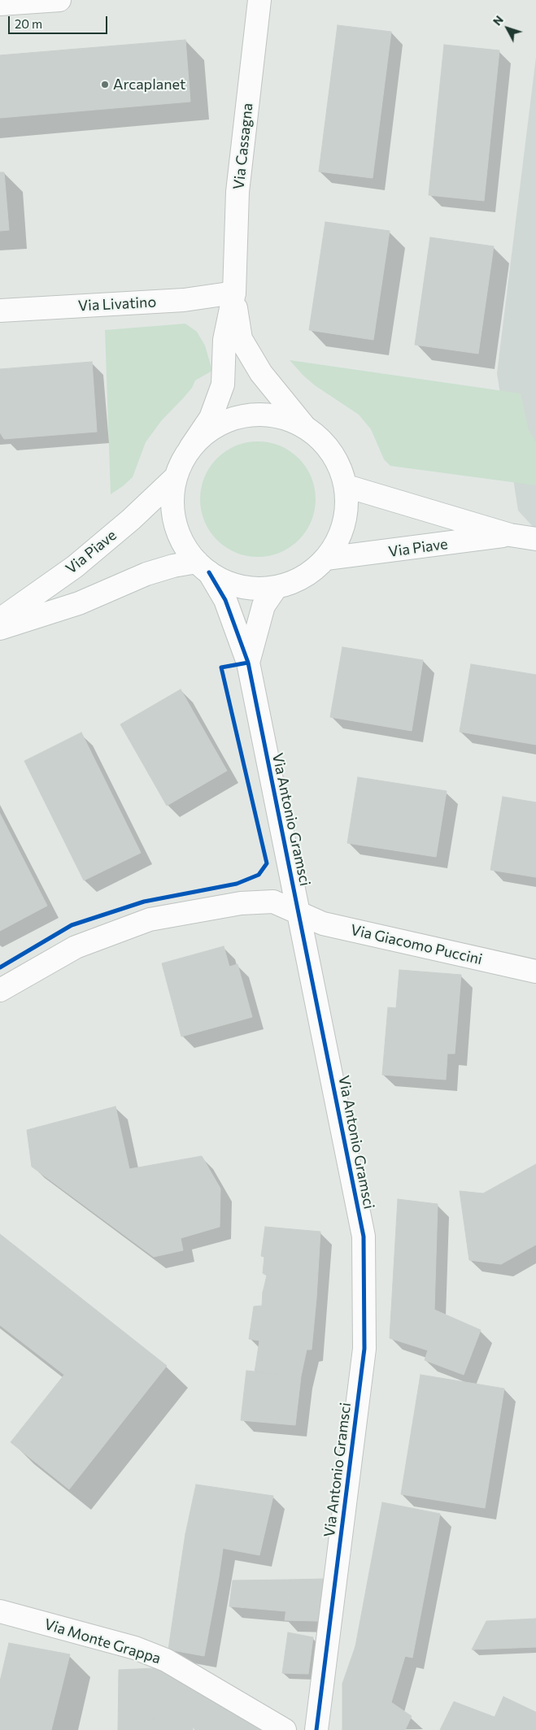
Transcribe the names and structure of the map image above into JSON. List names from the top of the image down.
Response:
{
  "streets": {
    "street": [
      "Via Cassagna",
      "Via Livatino",
      "Via Piave",
      "Via Antonio Gramsci",
      "Via Giacomo Puccini",
      "Via Monte Grappa"
    ]
  },
  "crossings": [
    ["Via Cassagna", "Via Livatino"],
    ["Via Piave", "Via Antonio Gramsci"],
    ["Via Antonio Gramsci", "Via Giacomo Puccini"]
  ],
  "places": ["Arcaplanet"],
  "scale_bar": "20 m",
  "north": "top left"
}
